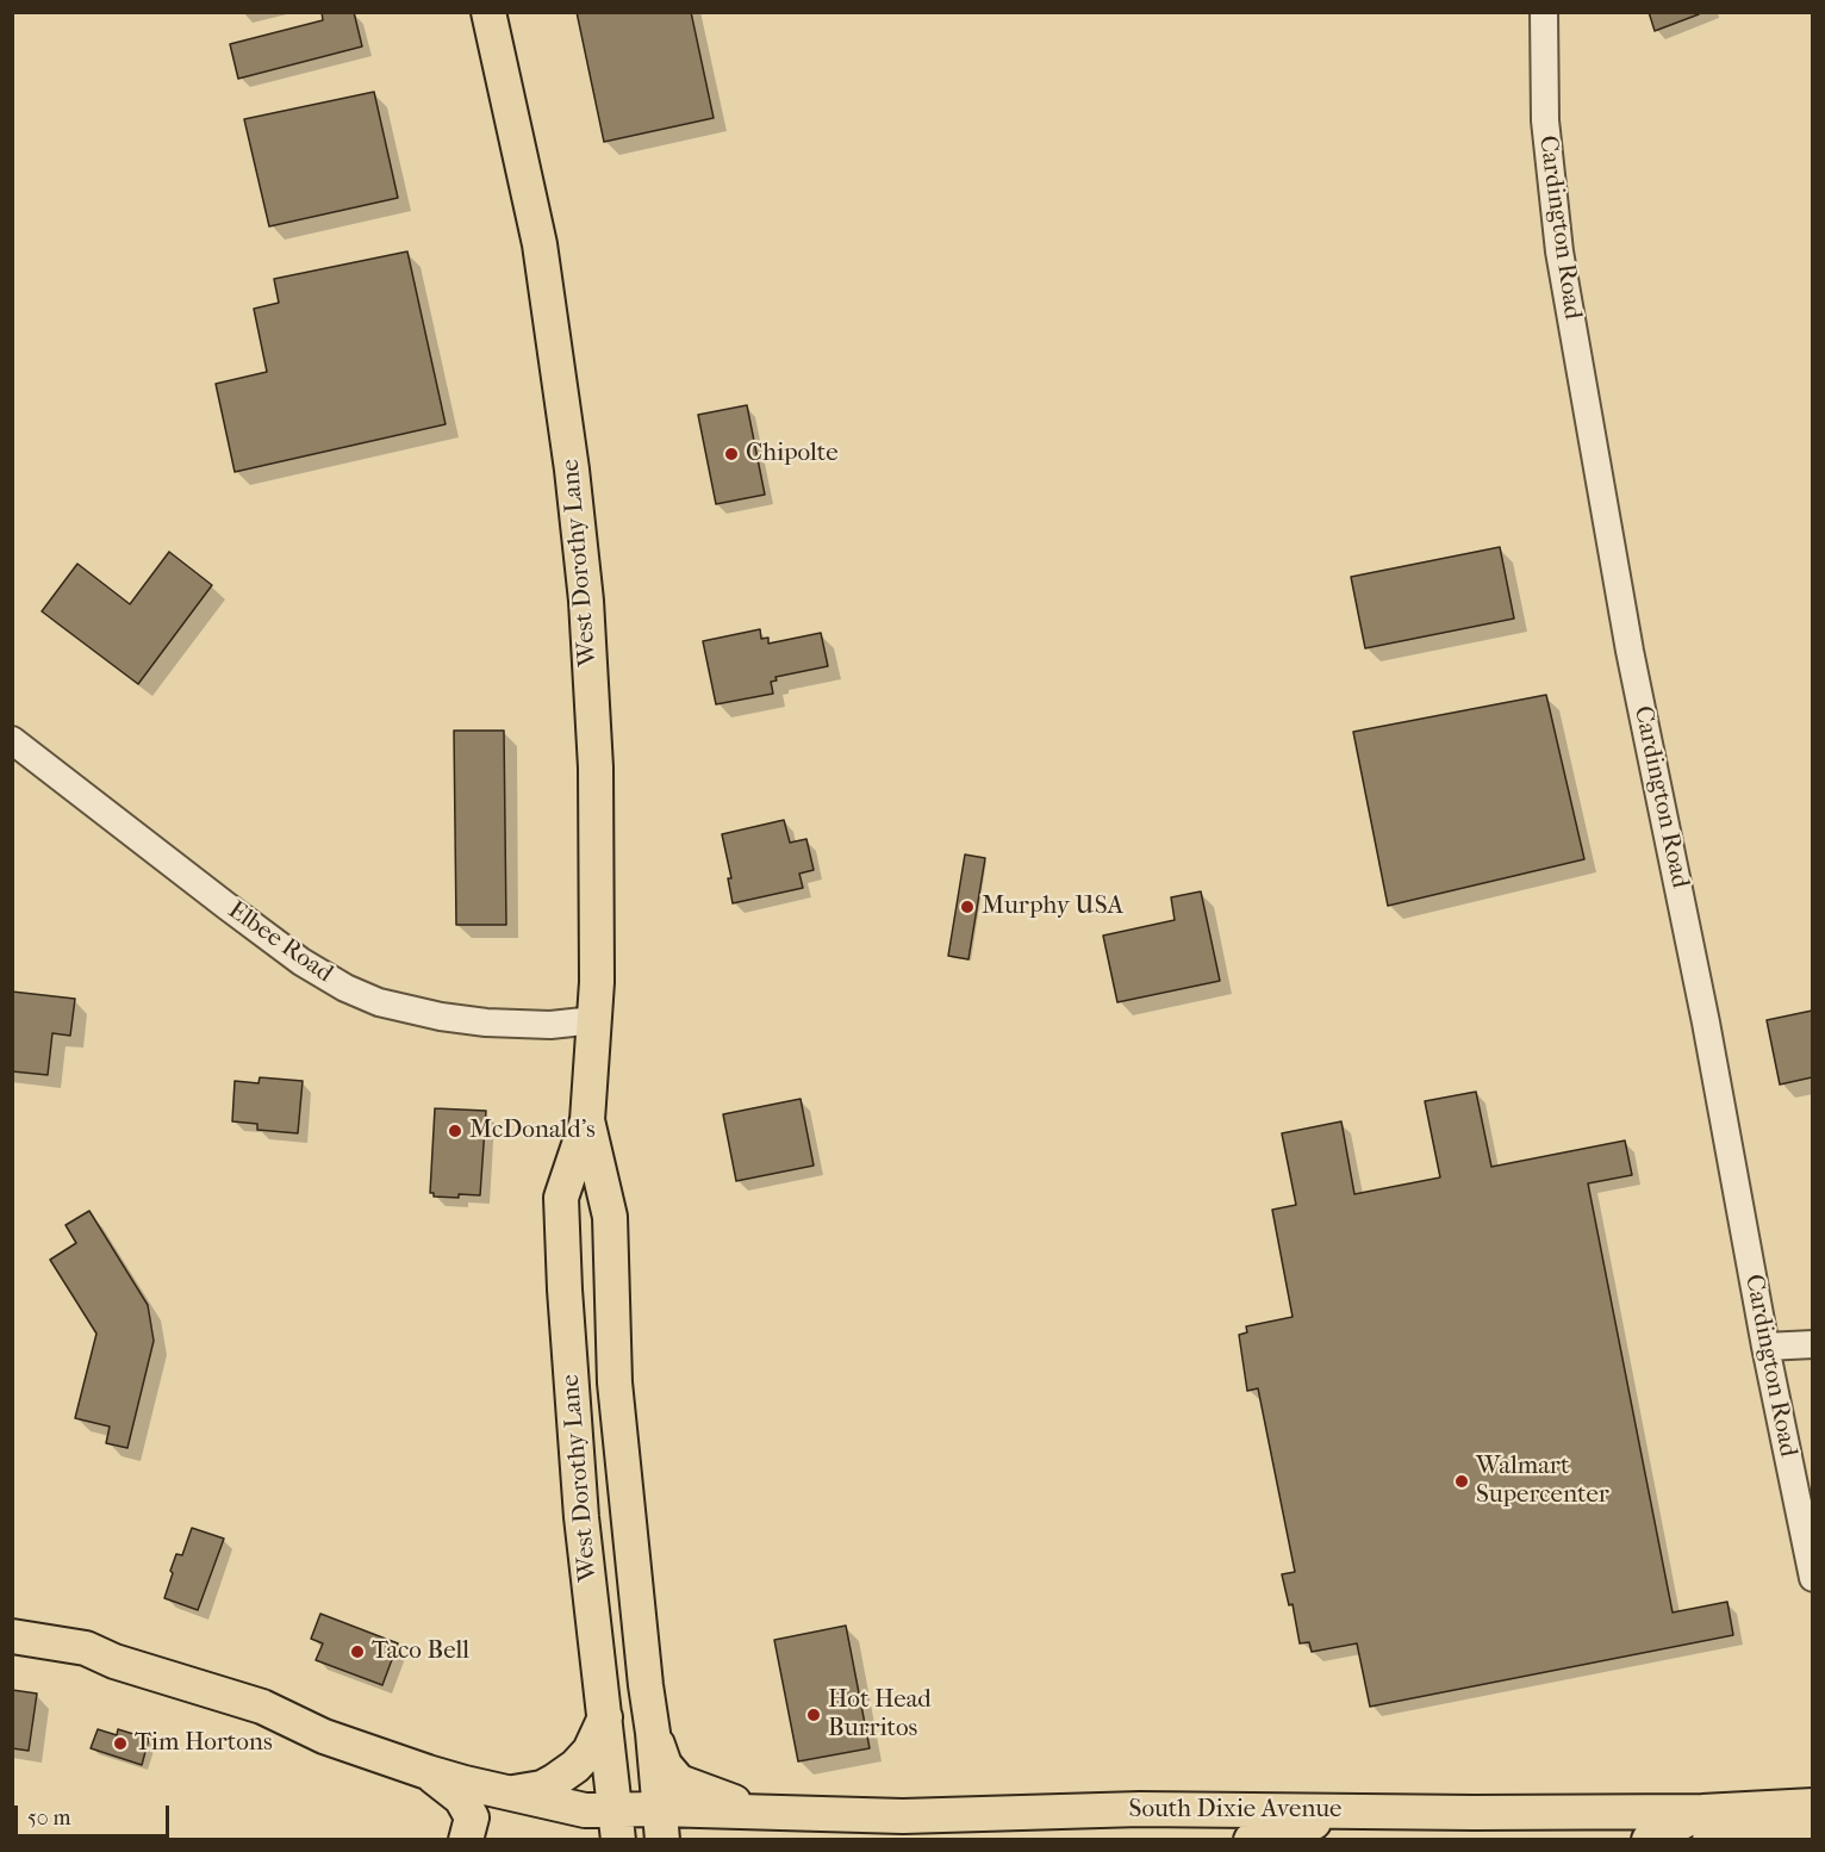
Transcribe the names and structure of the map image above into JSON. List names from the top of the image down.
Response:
{
  "streets": {
    "main road": ["West Dorothy Lane", "South Dixie Avenue"],
    "street": ["Cardington Road", "Elbee Road"]
  },
  "crossings": [
    ["West Dorothy Lane", "Elbee Road"],
    ["West Dorothy Lane", "South Dixie Avenue"]
  ],
  "places": [
    "Chipolte",
    "Murphy USA",
    "McDonald's",
    "Walmart Supercenter",
    "Taco Bell",
    "Hot Head Burritos",
    "Tim Hortons"
  ],
  "scale_bar": "50 m"
}
